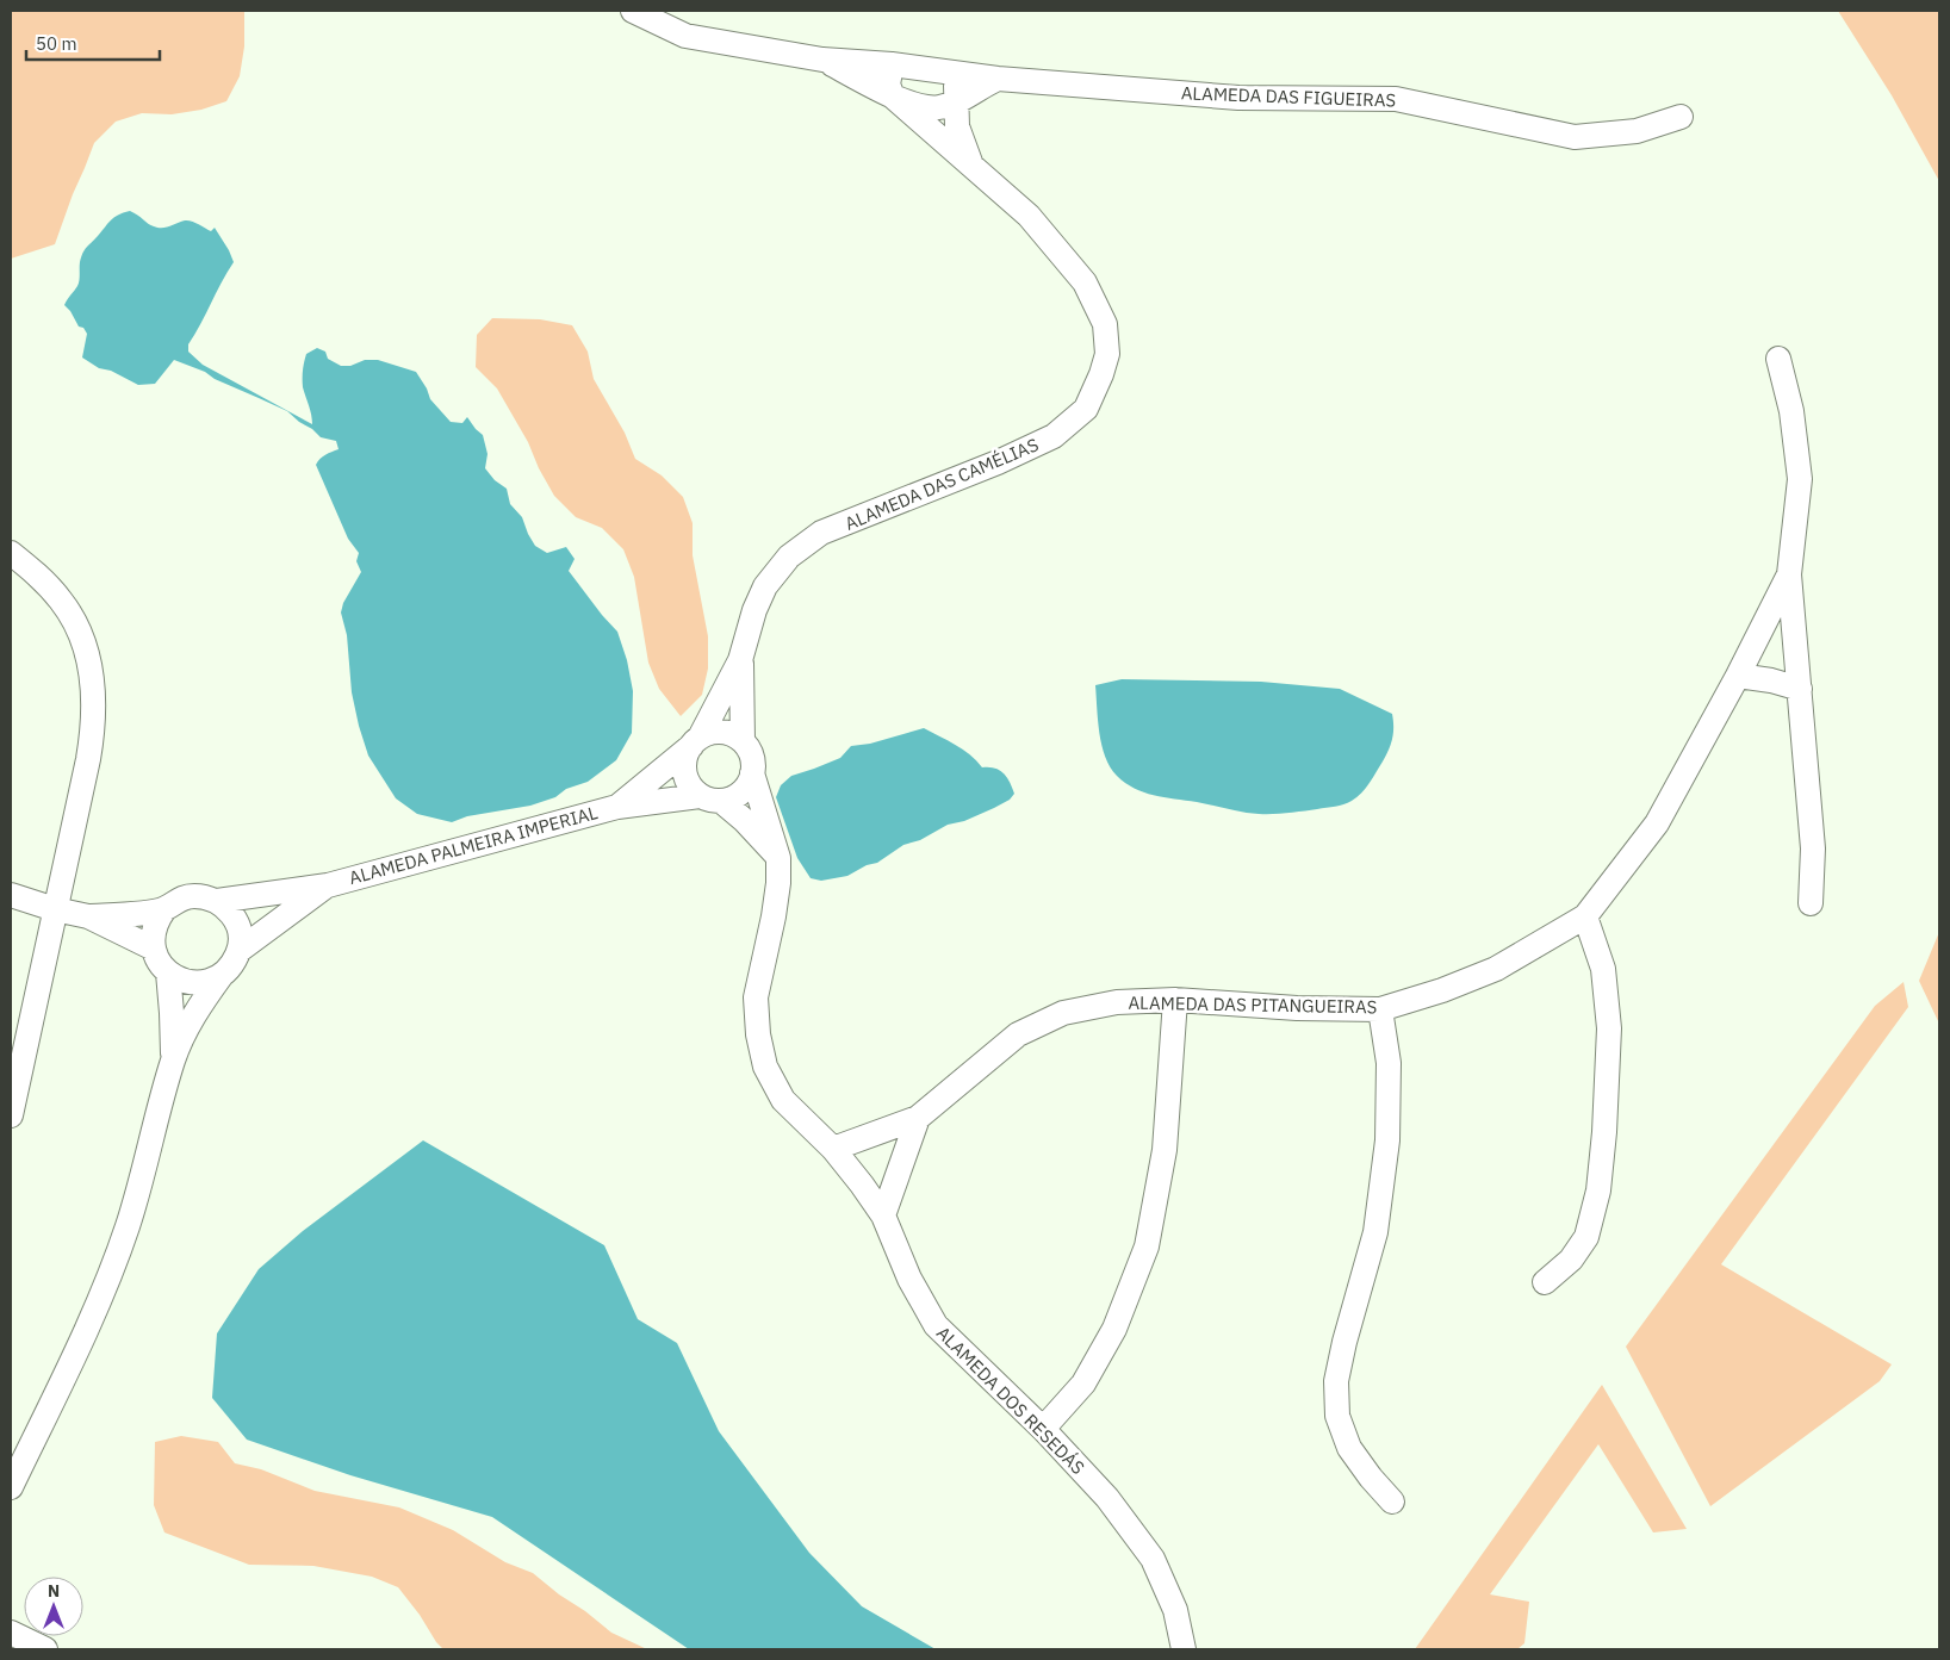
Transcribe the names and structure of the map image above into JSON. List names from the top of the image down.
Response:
{
  "streets": {
    "street": [
      "ALAMEDA DAS FIGUEIRAS",
      "ALAMEDA DAS CAMÉLIAS",
      "ALAMEDA PALMEIRA IMPERIAL",
      "ALAMEDA DAS PITANGUEIRAS",
      "ALAMEDA DOS RESEDÁS"
    ]
  },
  "crossings": [
    ["ALAMEDA DAS PITANGUEIRAS", "ALAMEDA DOS RESEDÁS"]
  ],
  "scale_bar": "50 m",
  "north": "top"
}
